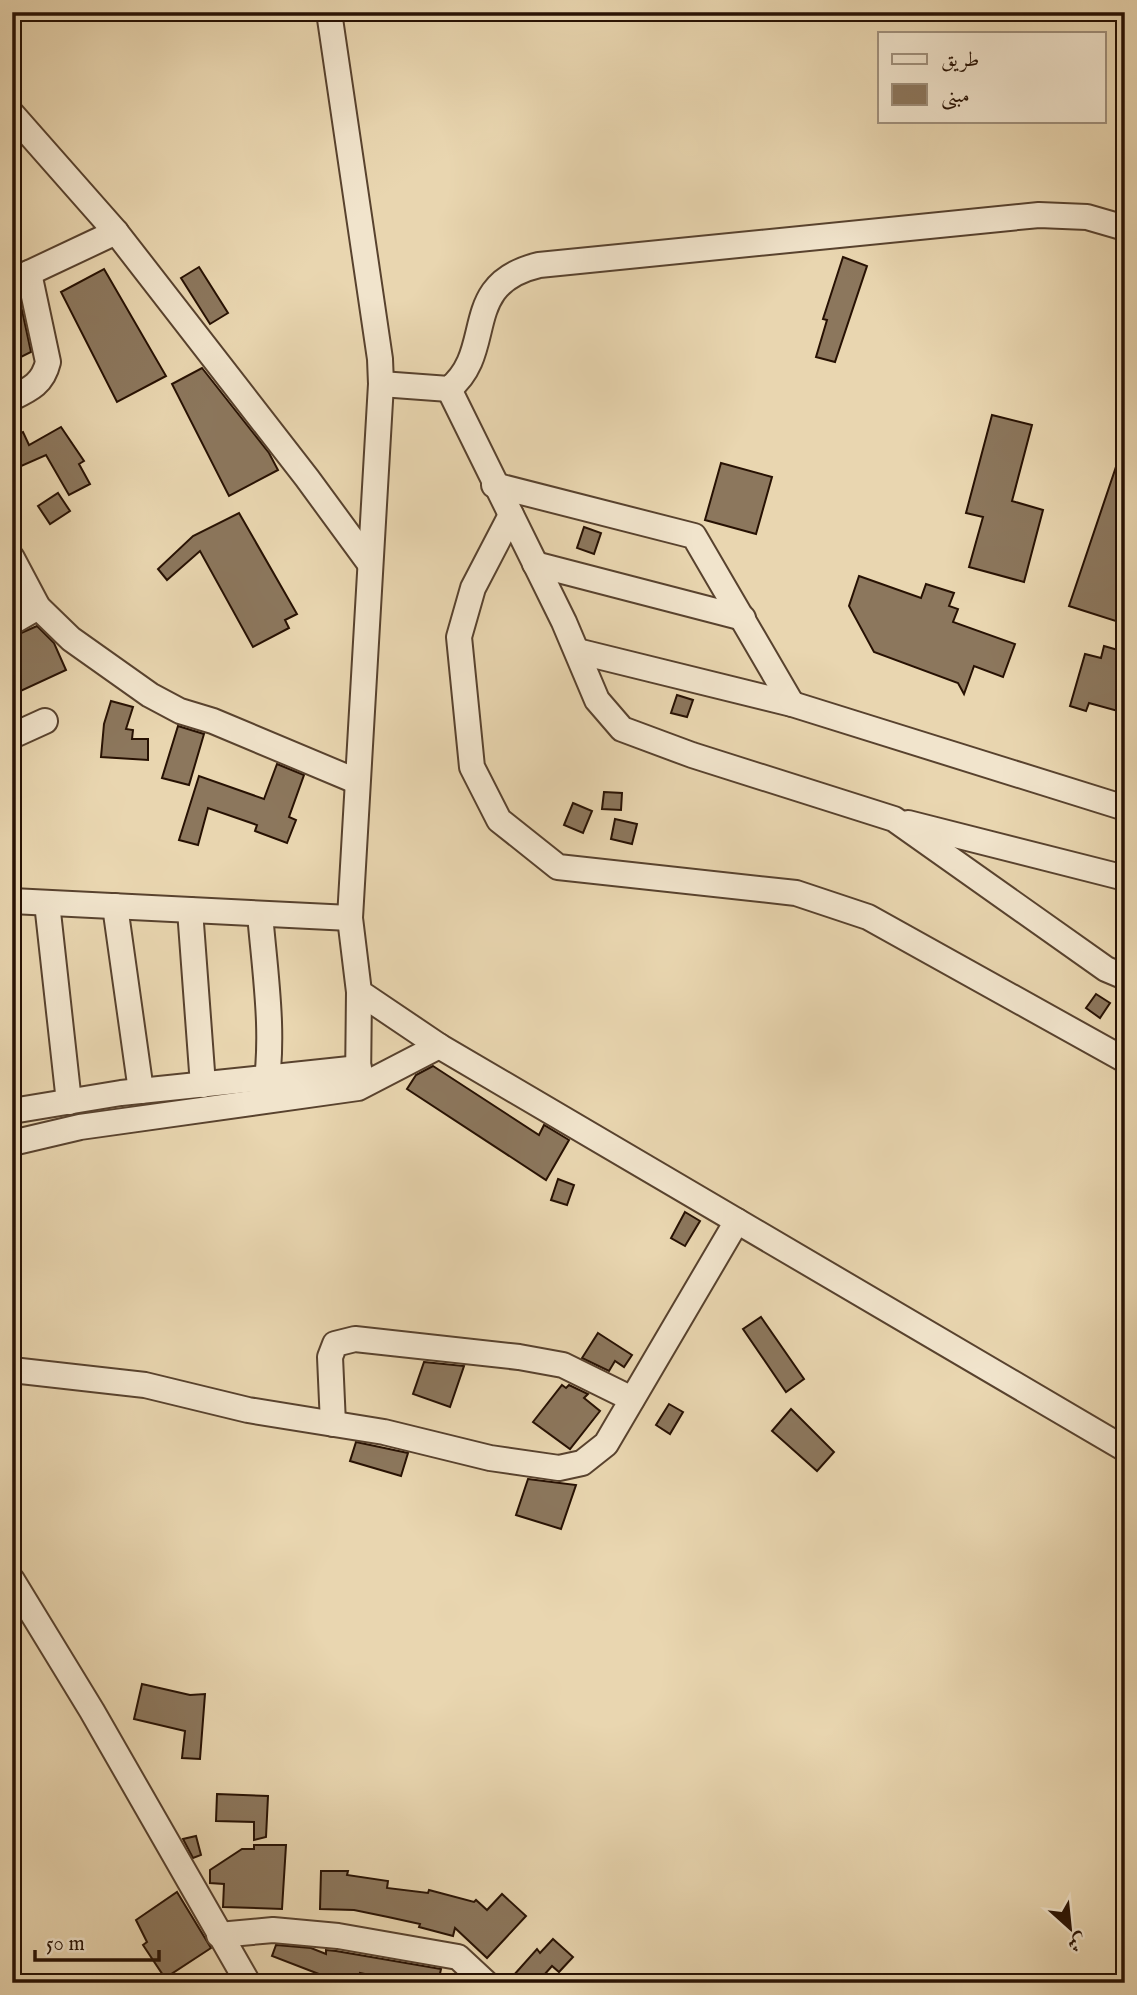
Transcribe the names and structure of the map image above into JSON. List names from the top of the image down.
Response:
{
  "legend": ["طريق", "مبنى"],
  "scale_bar": "50 m",
  "north": "bottom right"
}
